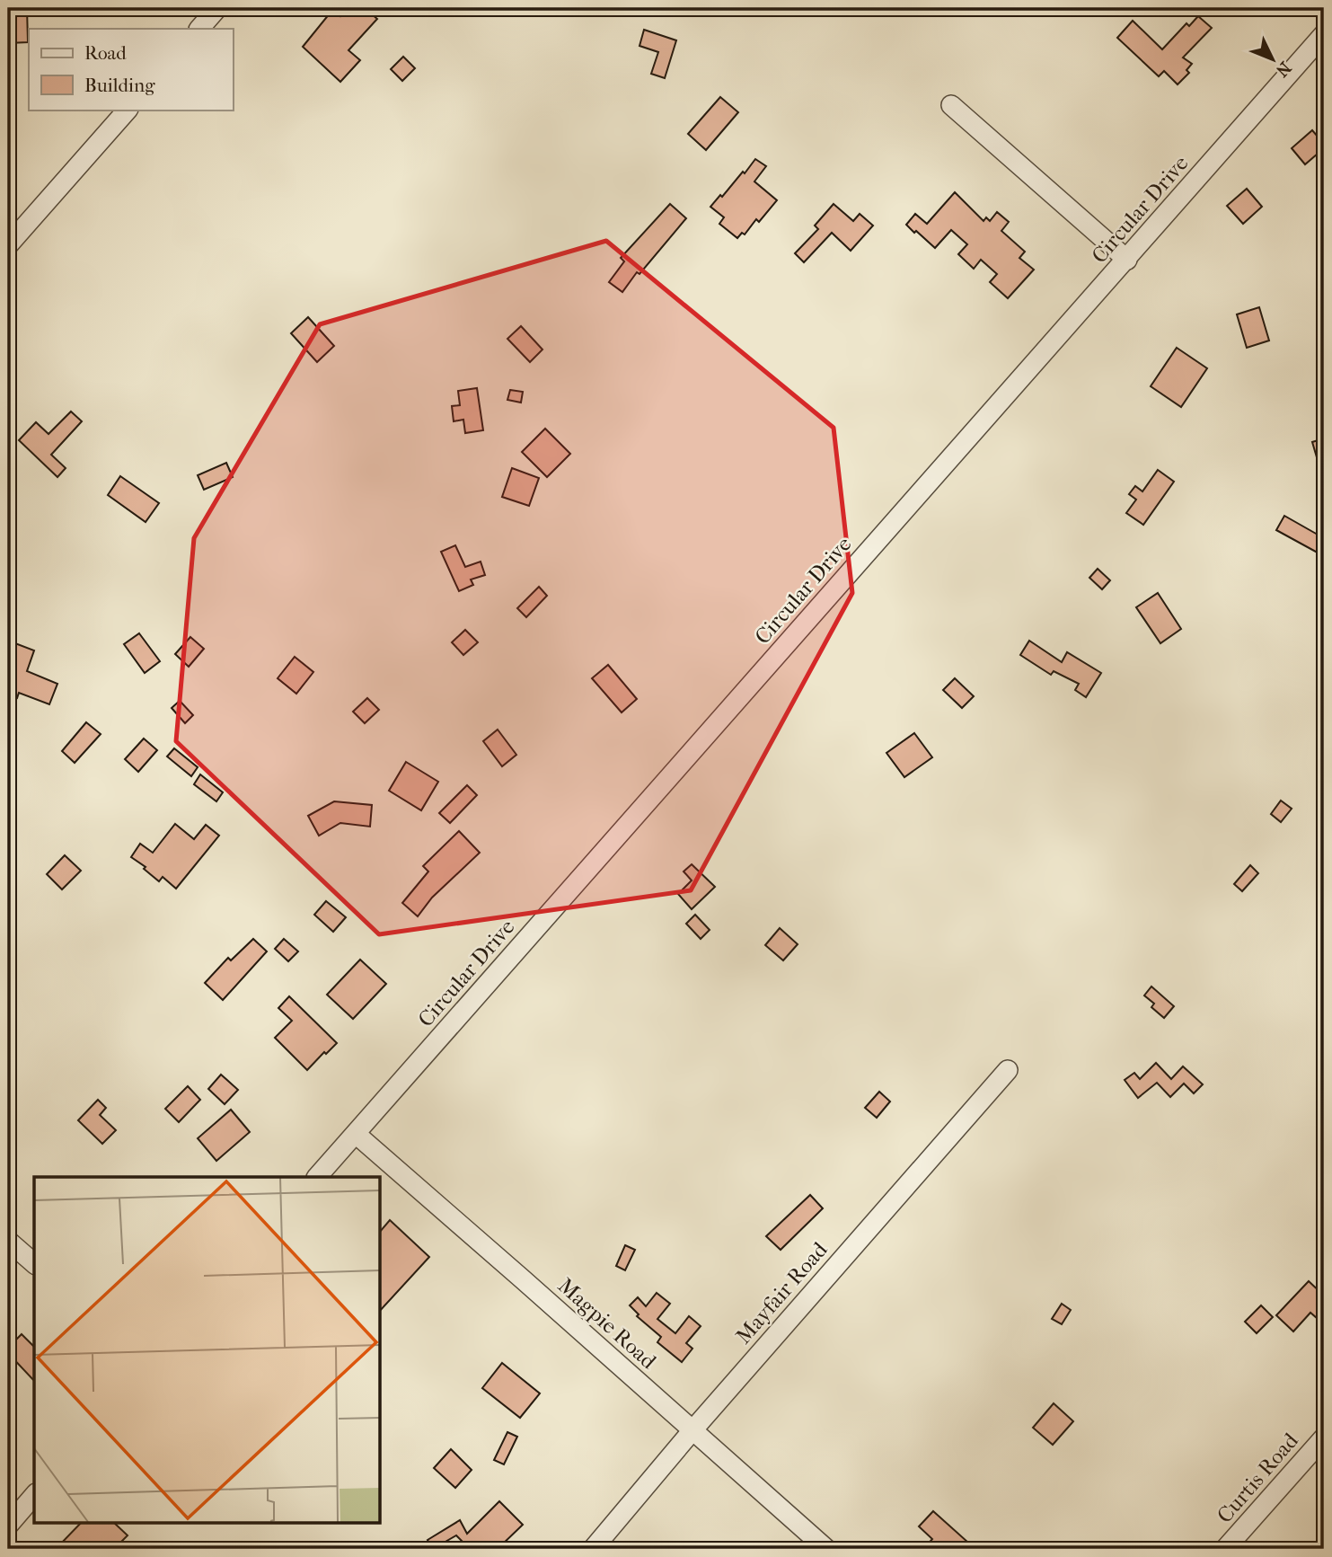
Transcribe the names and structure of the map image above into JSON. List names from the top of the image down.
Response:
{
  "streets": {
    "street": [
      "Circular Drive",
      "Mayfair Road",
      "Magpie Road",
      "Curtis Road"
    ]
  },
  "crossings": [
    ["Circular Drive", "Magpie Road"],
    ["Mayfair Road", "Magpie Road"]
  ],
  "legend": ["Road", "Building"],
  "north": "bottom right"
}
